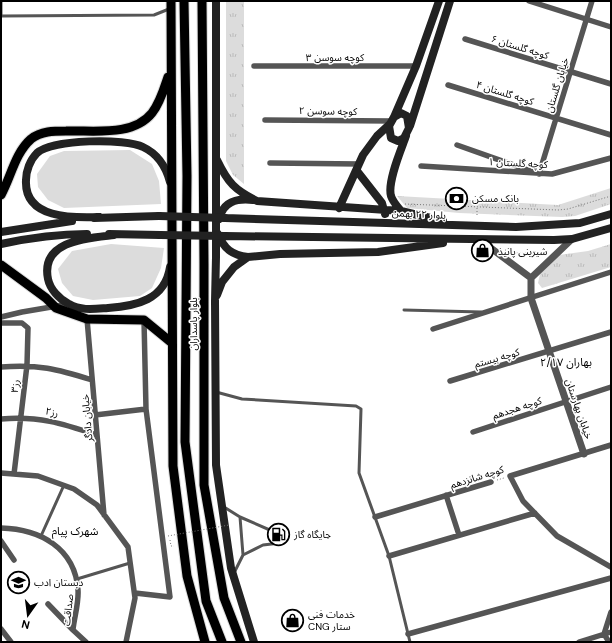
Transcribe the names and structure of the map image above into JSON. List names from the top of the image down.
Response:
{
  "streets": {
    "main road": ["بلوار ۲۲ بهمن", "بلوار پاسداران"],
    "street": [
      "کوچه گلستان ۶",
      "کوچه سوسن ۳",
      "خیابان گلستان",
      "کوچه گلستان ۴",
      "کوچه سوسن ۲",
      "کوچه گلستان ۱",
      "کوچه بیستم",
      "رز۳",
      "کوچه هجدهم",
      "خیابان بهارستان",
      "رز۲",
      "خیابان دادگر",
      "کوچه شانزدهم",
      "صداقت"
    ]
  },
  "crossings": [
    ["کوچه گلستان ۶", "خیابان گلستان"],
    ["خیابان گلستان", "کوچه گلستان ۴"],
    ["خیابان گلستان", "کوچه گلستان ۱"],
    ["کوچه بیستم", "خیابان بهارستان"],
    ["رز۳", "رز۲"],
    ["کوچه هجدهم", "خیابان بهارستان"],
    ["خیابان بهارستان", "کوچه شانزدهم"],
    ["رز۲", "خیابان دادگر"]
  ],
  "districts": ["۲/۱۷ بهاران", "شهرک پیام"],
  "places": {
    "bank": ["بانک مسکن"],
    "shop": ["شیرینی پانیذ", "خدمات فنی‌ CNG ستار"],
    "fuel station": ["جایگاه گاز"],
    "school or university": ["دبستان ادب"]
  },
  "north": "bottom"
}
